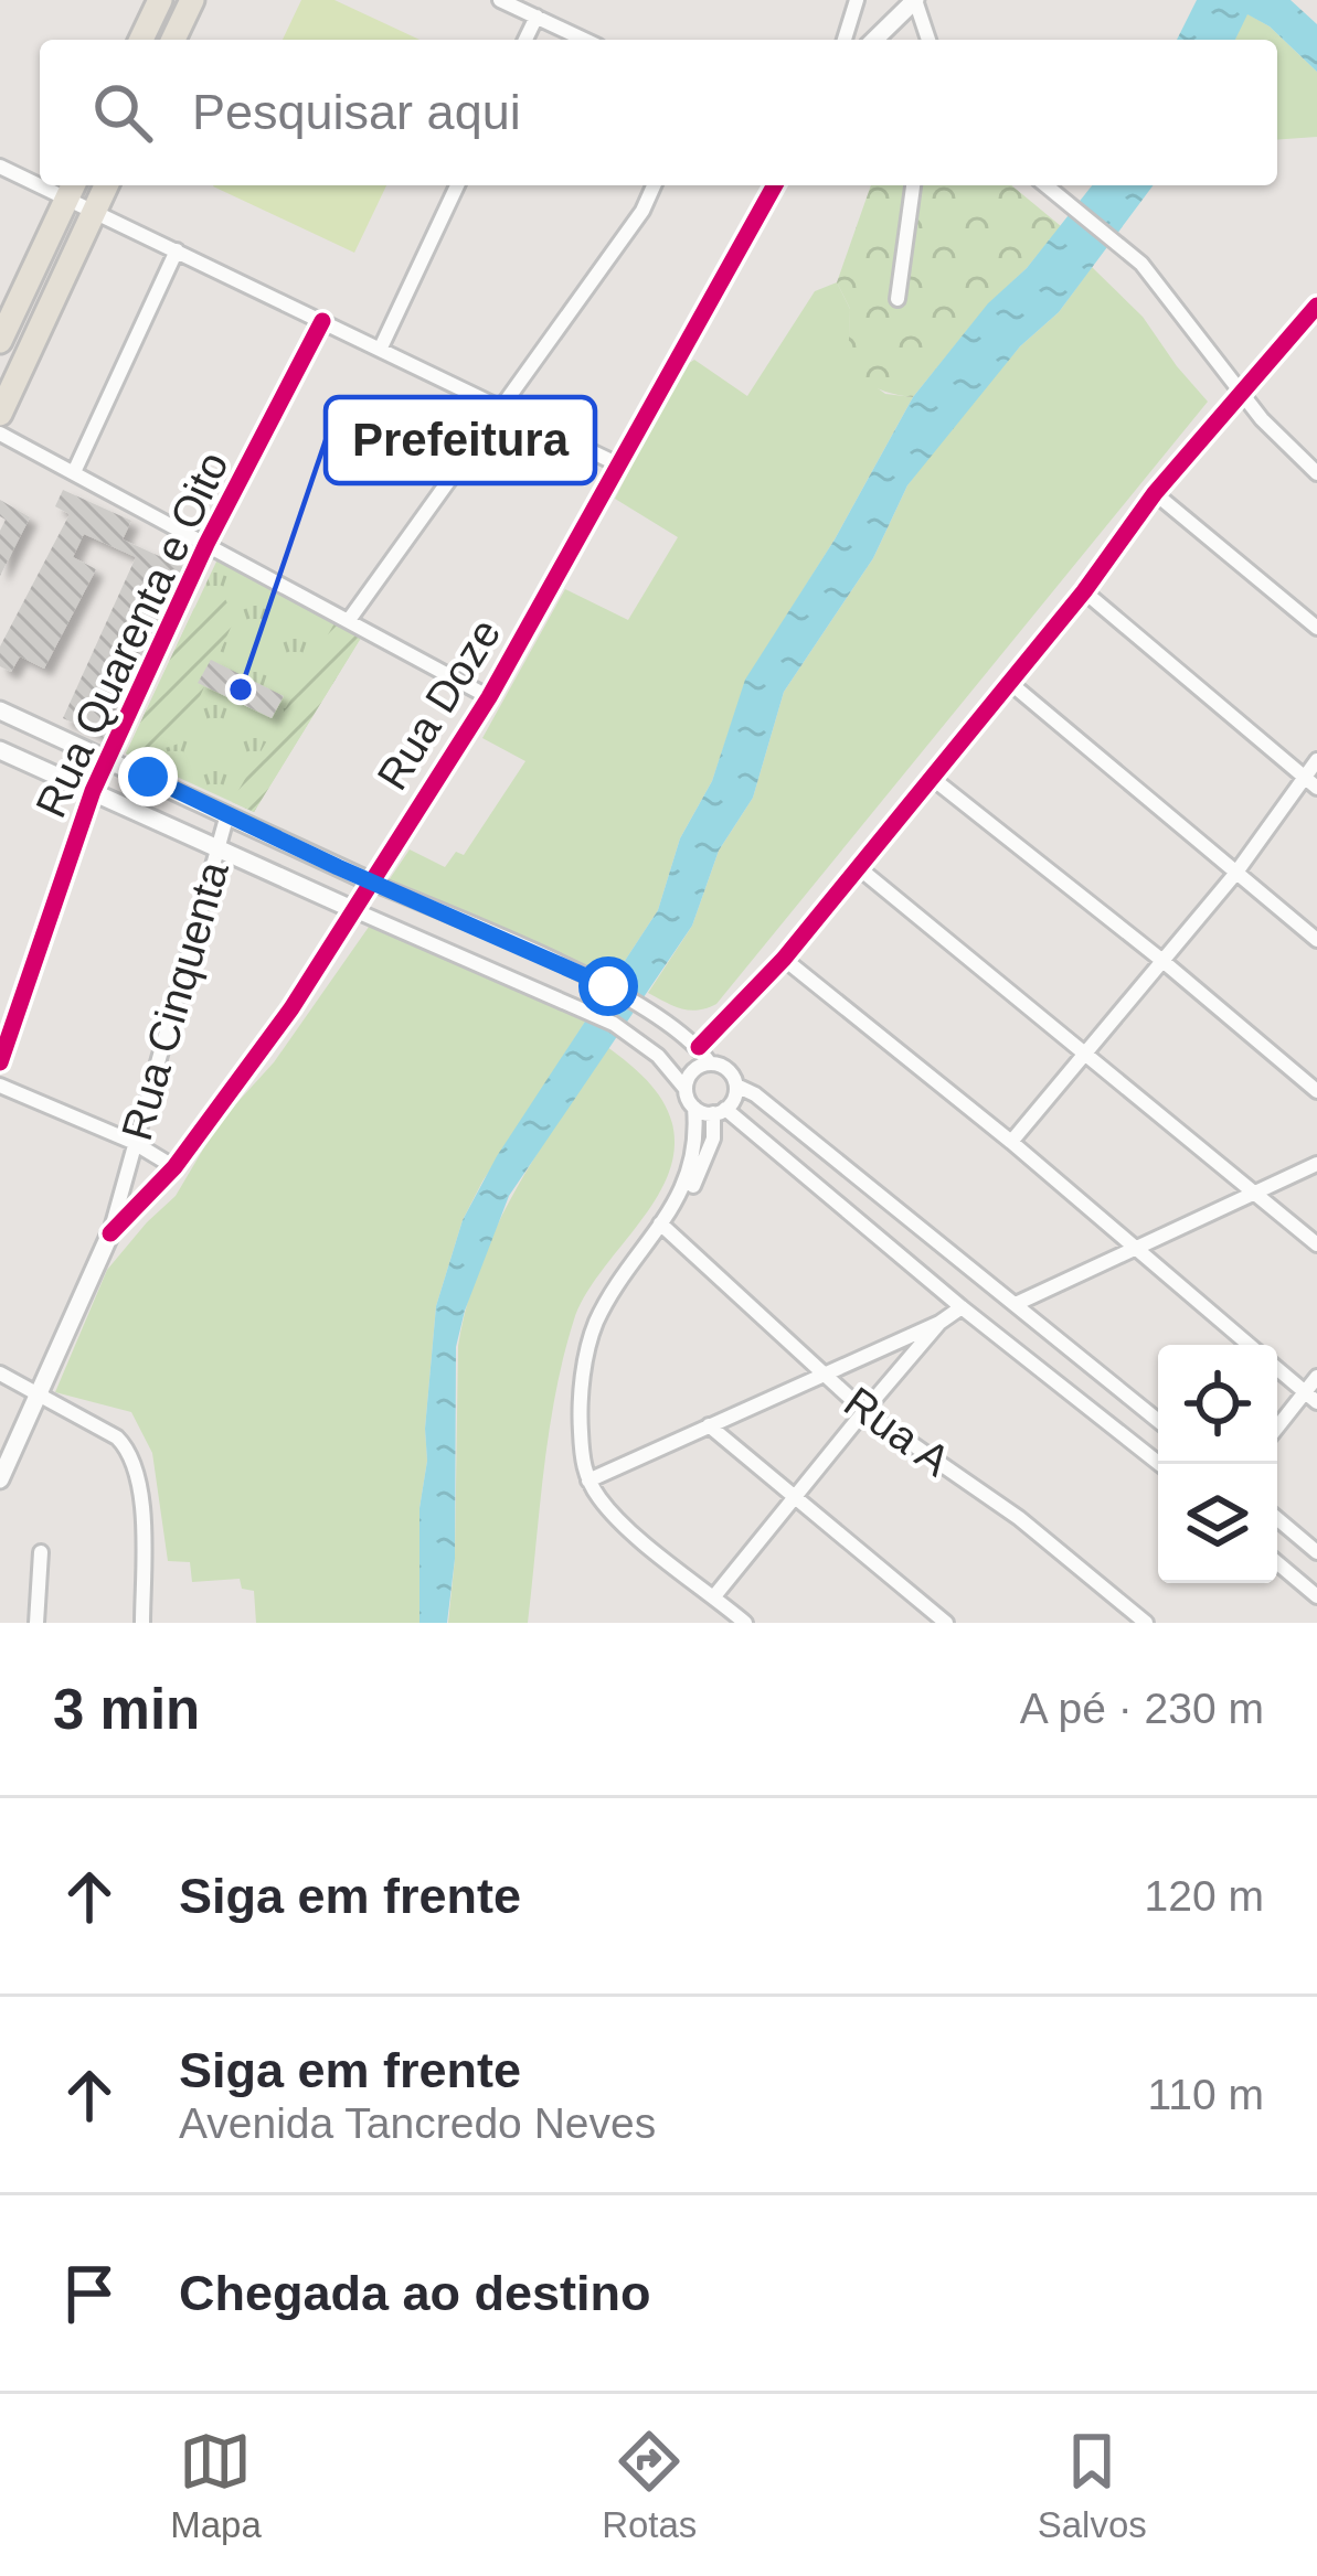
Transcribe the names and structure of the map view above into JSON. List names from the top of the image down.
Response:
{
  "streets": {
    "street": [
      "Rua Quarenta e Oito",
      "Rua Doze",
      "Rua Cinquenta",
      "Rua A"
    ]
  },
  "crossings": [
    ["Rua Doze", "Rua Cinquenta"]
  ],
  "places": ["Prefeitura"],
  "page": {
    "search": "Pesquisar aqui",
    "heading": ["3 min", "A pé · 230 m"],
    "list": [
      ["Siga em frente", "120 m"],
      ["Siga em frente", "Avenida Tancredo Neves", "110 m"],
      "Chegada ao destino"
    ],
    "nav": ["Mapa", "Rotas", "Salvos"]
  }
}
